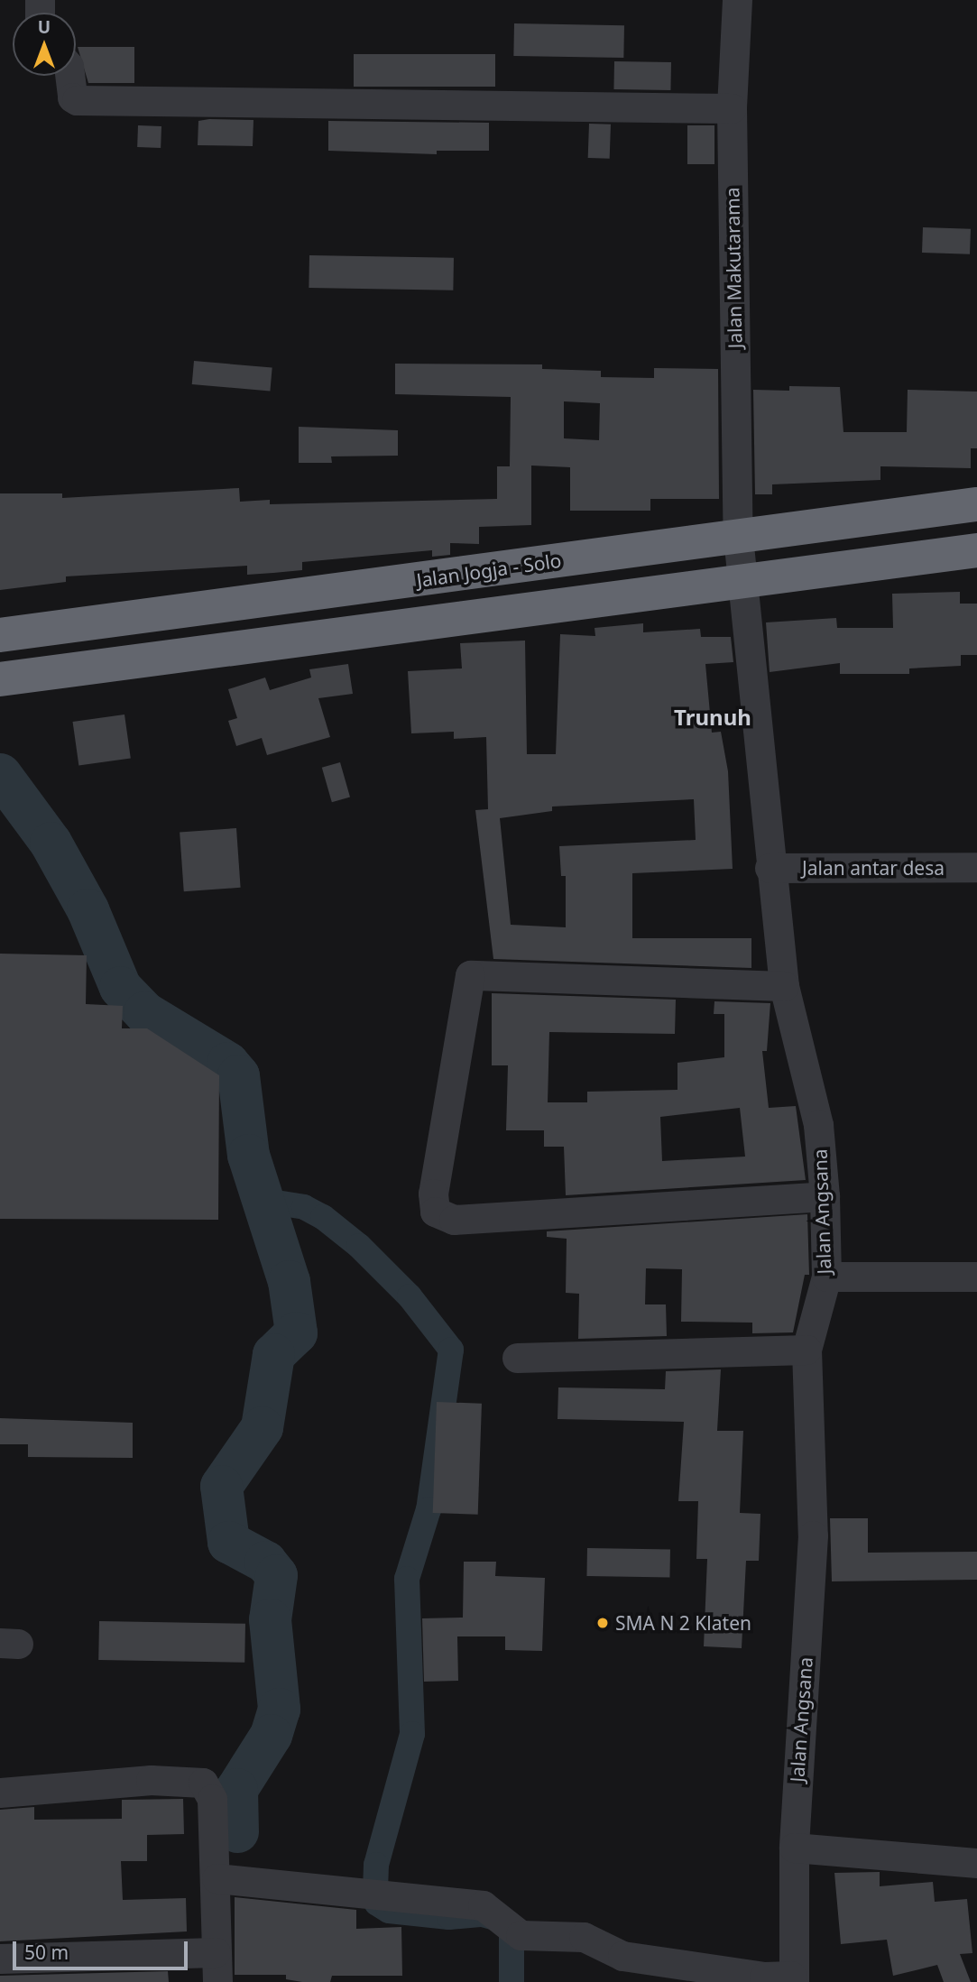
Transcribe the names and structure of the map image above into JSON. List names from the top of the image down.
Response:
{
  "streets": {
    "highway": ["Jalan Jogja - Solo"],
    "street": ["Jalan Makutarama", "Jalan antar desa", "Jalan Angsana"]
  },
  "crossings": [
    ["Jalan Makutarama", "Jalan Jogja - Solo"],
    ["Jalan Makutarama", "Jalan Angsana"],
    ["Jalan antar desa", "Jalan Angsana"]
  ],
  "districts": ["Trunuh"],
  "places": ["SMA N 2 Klaten"],
  "scale_bar": "50 m",
  "north": "top"
}
